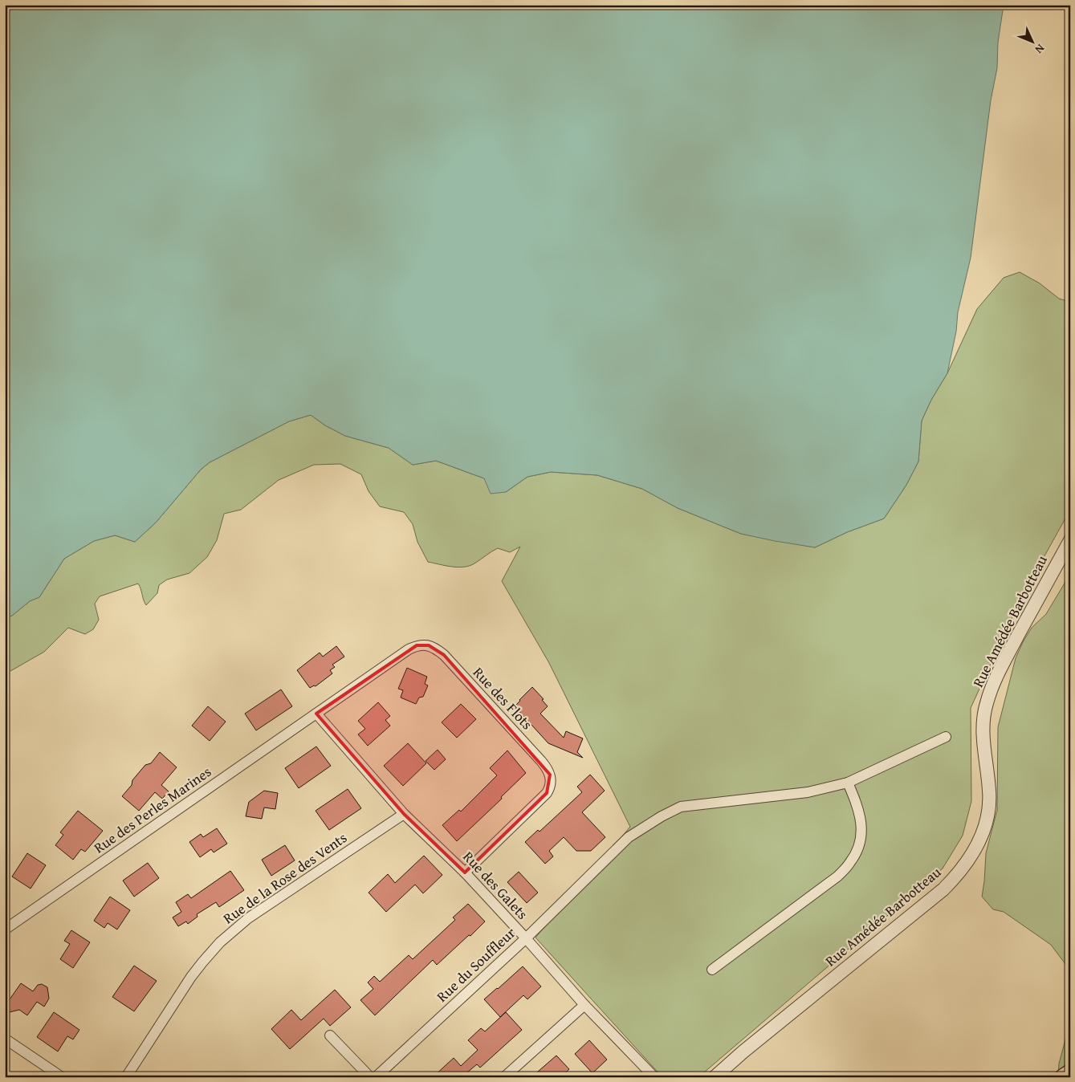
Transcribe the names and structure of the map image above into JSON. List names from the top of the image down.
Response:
{
  "streets": {
    "street": [
      "Rue Amédée Barbotteau",
      "Rue des Flots",
      "Rue des Perles Marines",
      "Rue de la Rose des Vents",
      "Rue des Galets",
      "Rue du Souffleur"
    ]
  },
  "crossings": [
    ["Rue des Flots", "Rue des Perles Marines"],
    ["Rue des Flots", "Rue des Galets"],
    ["Rue des Perles Marines", "Rue des Galets"],
    ["Rue de la Rose des Vents", "Rue des Galets"],
    ["Rue des Galets", "Rue du Souffleur"]
  ],
  "north": "bottom right"
}
